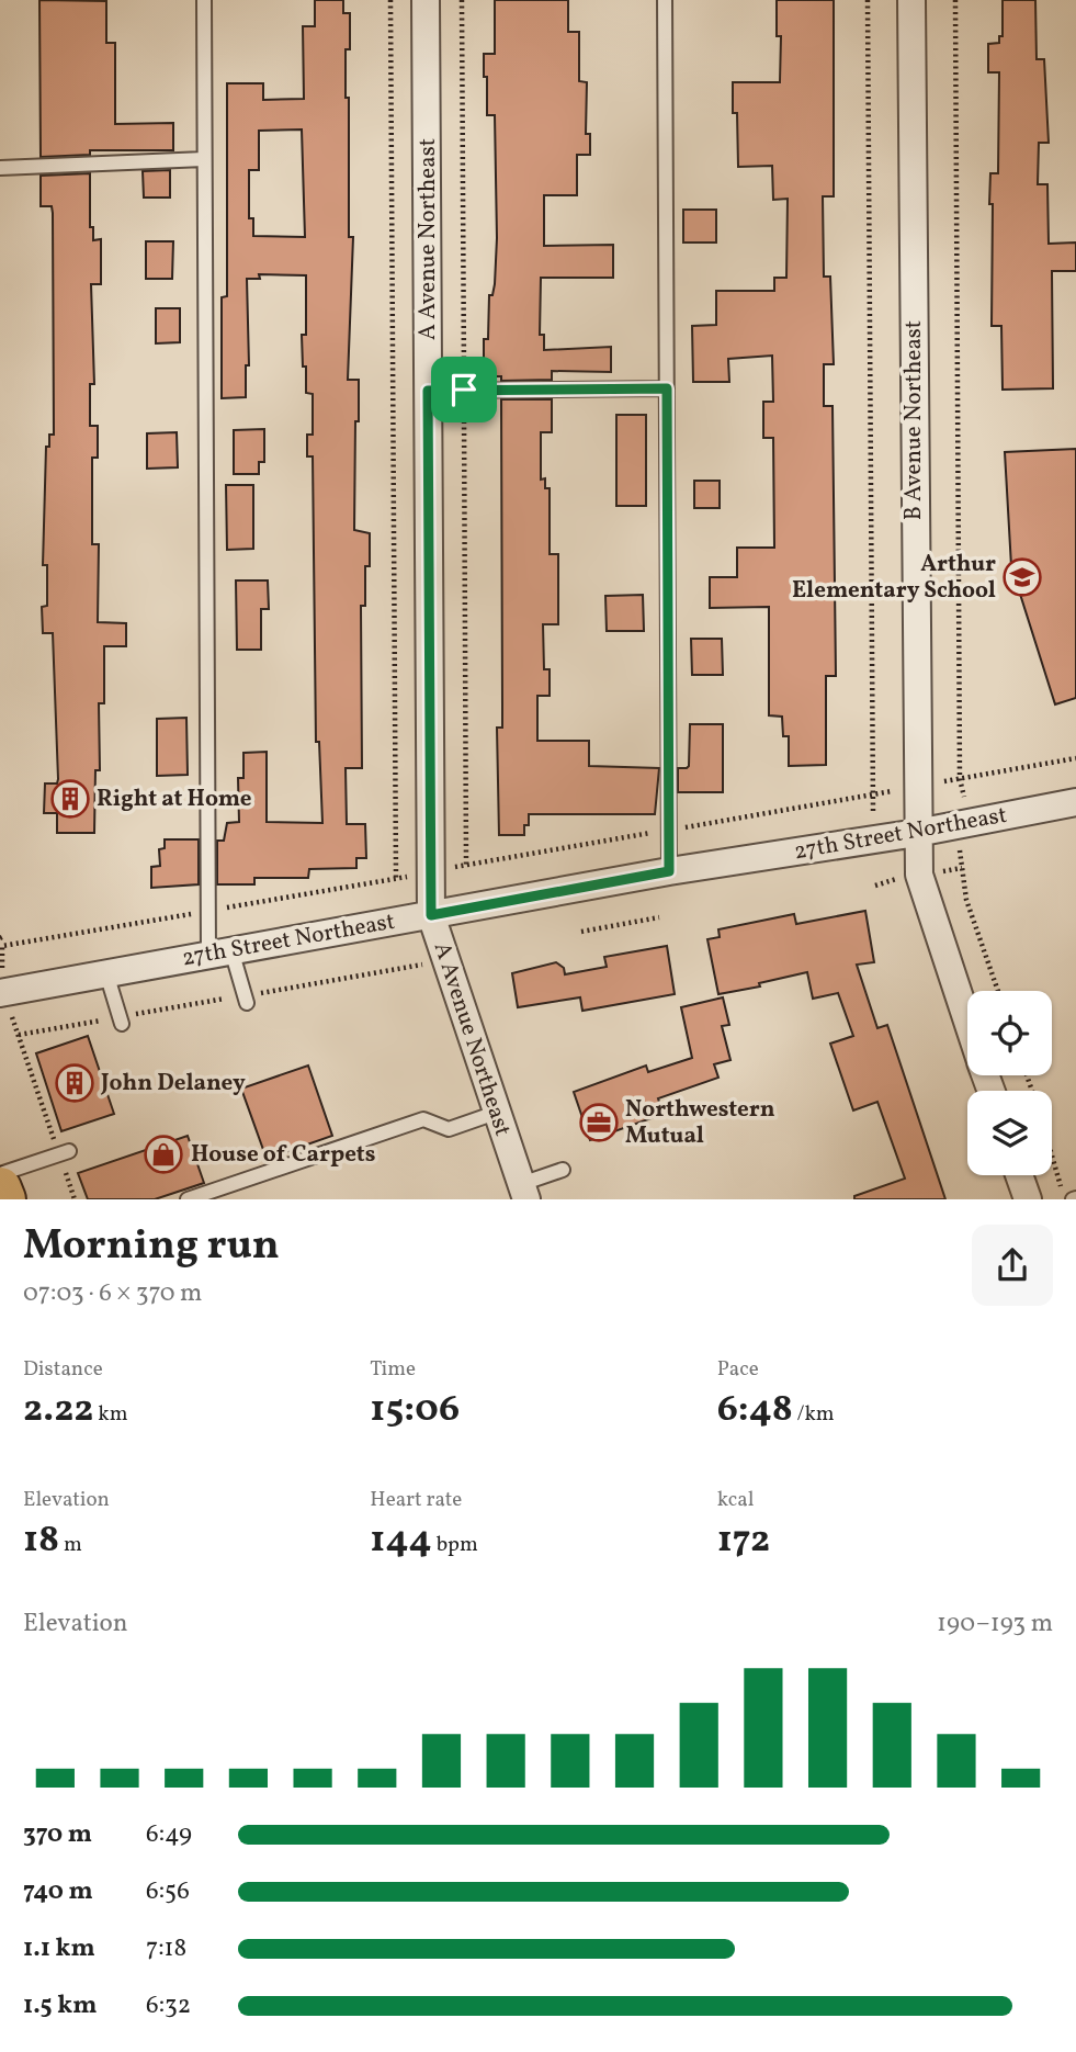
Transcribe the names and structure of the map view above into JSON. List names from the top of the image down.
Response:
{
  "streets": {
    "street": ["A Avenue Northeast", "B Avenue Northeast", "27th Street Northeast"]
  },
  "crossings": [
    ["A Avenue Northeast", "27th Street Northeast"],
    ["B Avenue Northeast", "27th Street Northeast"]
  ],
  "places": {
    "school or university": ["Arthur Elementary School"],
    "building": ["Right at Home", "John Delaney"],
    "office": ["Northwestern Mutual"],
    "shop": ["House of Carpets"]
  },
  "page": {
    "heading": ["Morning run", "07:03 · 6 × 370 m"],
    "stats": [
      ["Distance", "2.22 km"],
      ["Time", "15:06"],
      ["Pace", "6:48 /km"],
      ["Elevation", "18 m"],
      ["Heart rate", "144 bpm"],
      ["kcal", "172"]
    ],
    "chart": ["Elevation", "190–193 m"],
    "list": [
      {
        "name": "370 m",
        "note": "6:49"
      },
      {
        "name": "740 m",
        "note": "6:56"
      },
      {
        "name": "1.1 km",
        "note": "7:18"
      },
      {
        "name": "1.5 km",
        "note": "6:32"
      }
    ]
  }
}
